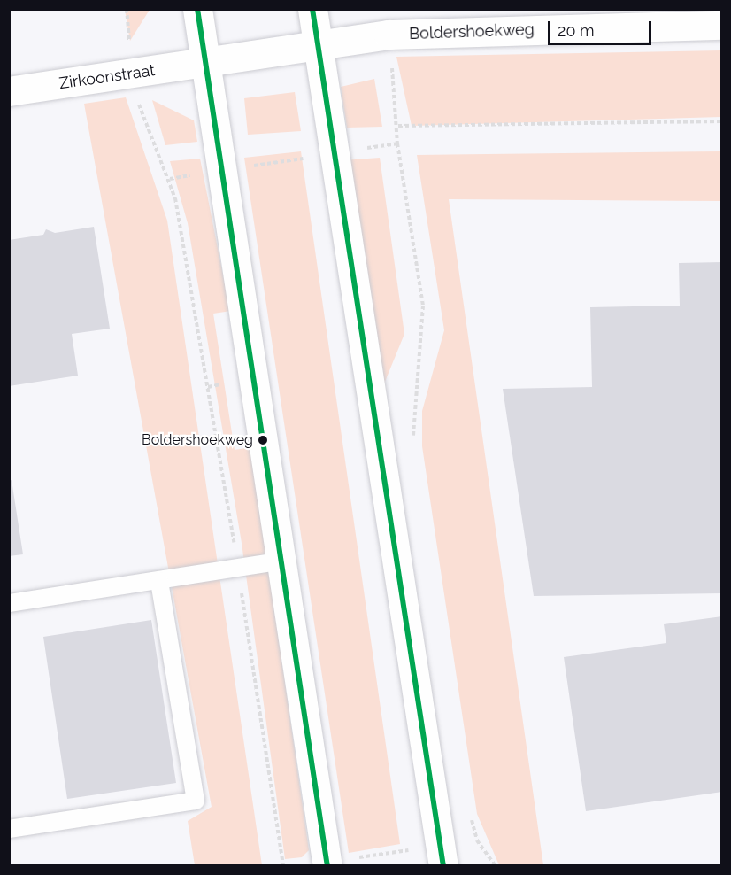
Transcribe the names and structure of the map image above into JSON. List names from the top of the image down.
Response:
{
  "streets": {
    "main road": ["Boldershoekweg", "Zirkoonstraat"]
  },
  "crossings": [
    ["Boldershoekweg", "Zirkoonstraat"]
  ],
  "places": ["Boldershoekweg"],
  "scale_bar": "20 m"
}
